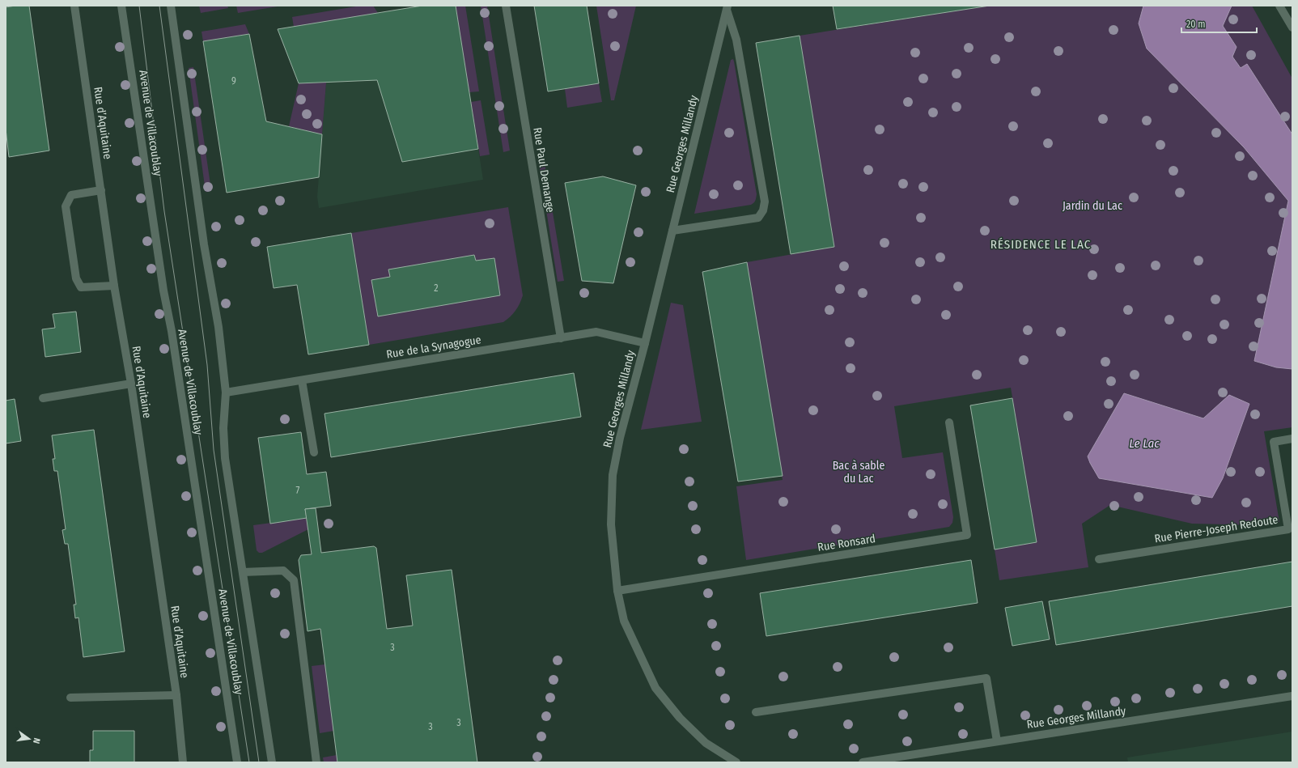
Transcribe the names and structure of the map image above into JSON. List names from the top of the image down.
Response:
{
  "streets": {
    "street": [
      "Rue d’Aquitaine",
      "Avenue de Villacoublay",
      "Rue Georges Millandy",
      "Rue Paul Demange",
      "Rue de la Synagogue",
      "Rue Pierre-Joseph Redoute",
      "Rue Ronsard"
    ]
  },
  "crossings": [
    ["Avenue de Villacoublay", "Rue de la Synagogue"],
    ["Rue Georges Millandy", "Rue de la Synagogue"],
    ["Rue Georges Millandy", "Rue Ronsard"],
    ["Rue Paul Demange", "Rue de la Synagogue"]
  ],
  "districts": ["RÉSIDENCE LE LAC"],
  "water": ["Le Lac"],
  "parks": ["Jardin du Lac", "Bac à sable du Lac"],
  "house_numbers": [
    "9",
    "2",
    "7",
    "3",
    "3",
    "3"
  ],
  "scale_bar": "20 m",
  "north": "right"
}
